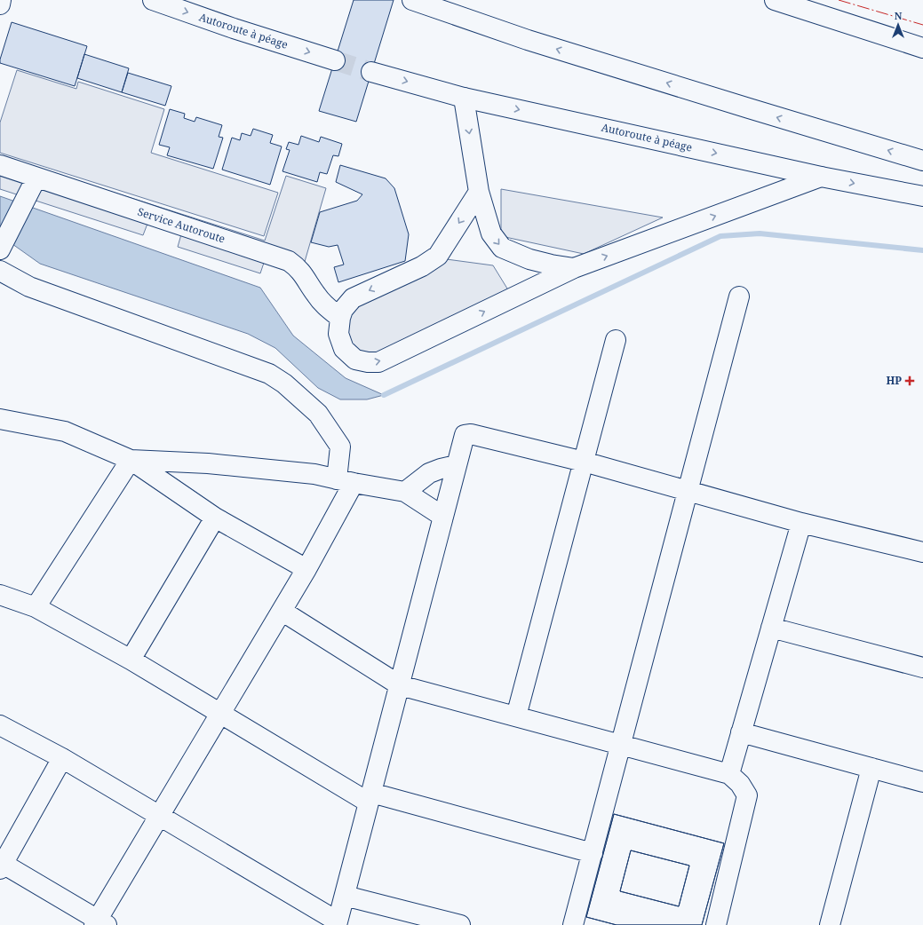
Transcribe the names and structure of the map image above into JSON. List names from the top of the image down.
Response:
{
  "streets": {
    "main road": ["Autoroute à péage", "Service Autoroute"]
  },
  "places": {
    "health": ["HP"]
  },
  "north": "top"
}
